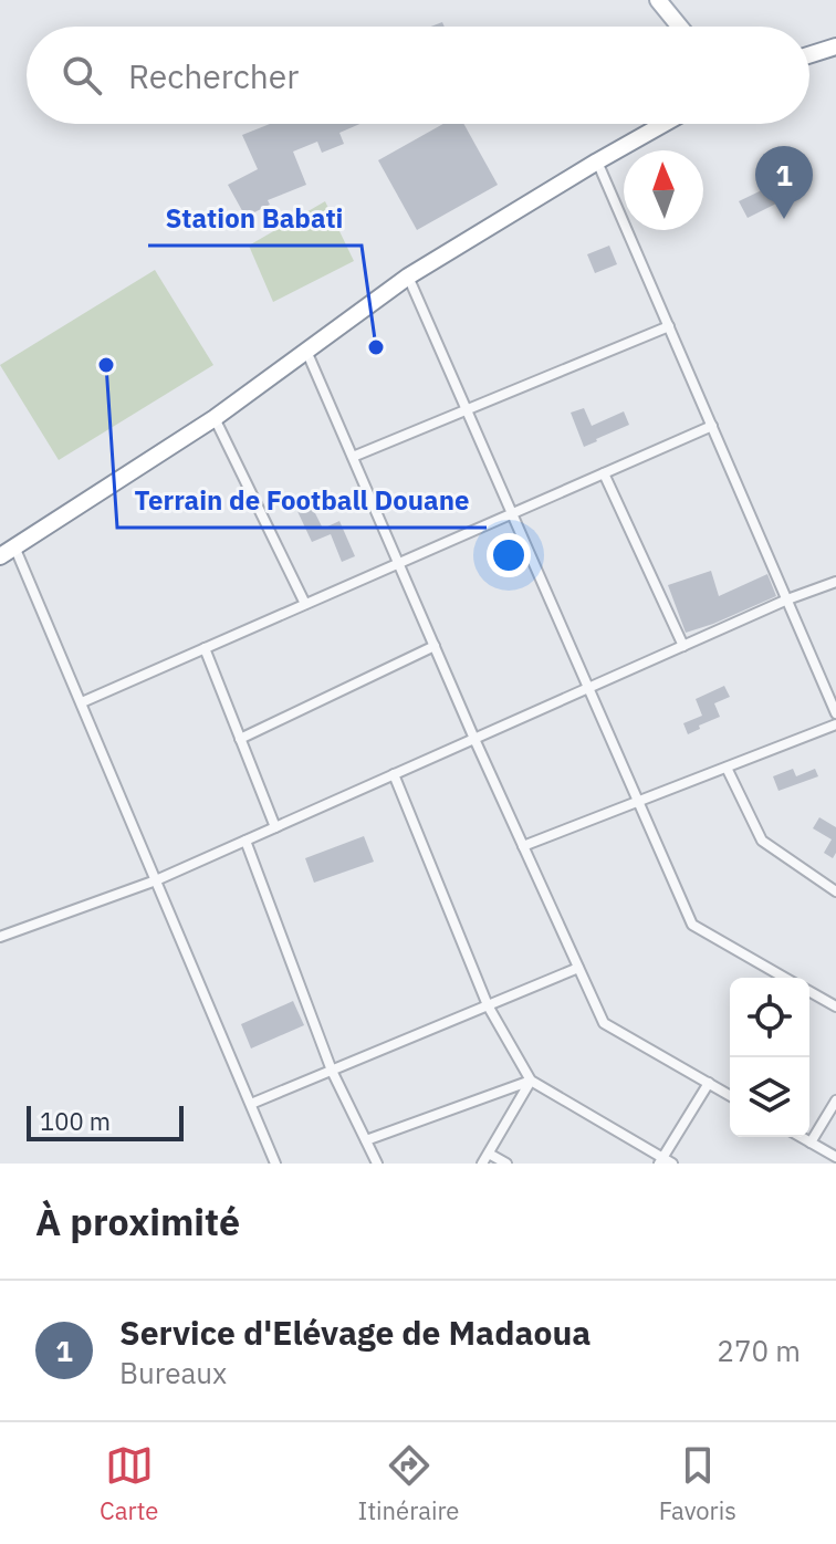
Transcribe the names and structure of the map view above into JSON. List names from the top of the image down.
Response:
{
  "places": ["Station Babati", "Terrain de Football Douane"],
  "scale_bar": "100 m",
  "north": "top",
  "page": {
    "search": "Rechercher",
    "pins": "1",
    "scale": "100 m",
    "heading": "À proximité",
    "list": [
      {
        "mark": "1",
        "name": "Service d'Elévage de Madaoua",
        "note": "Bureaux",
        "value": "270 m"
      }
    ],
    "nav": ["Carte", "Itinéraire", "Favoris"]
  }
}
